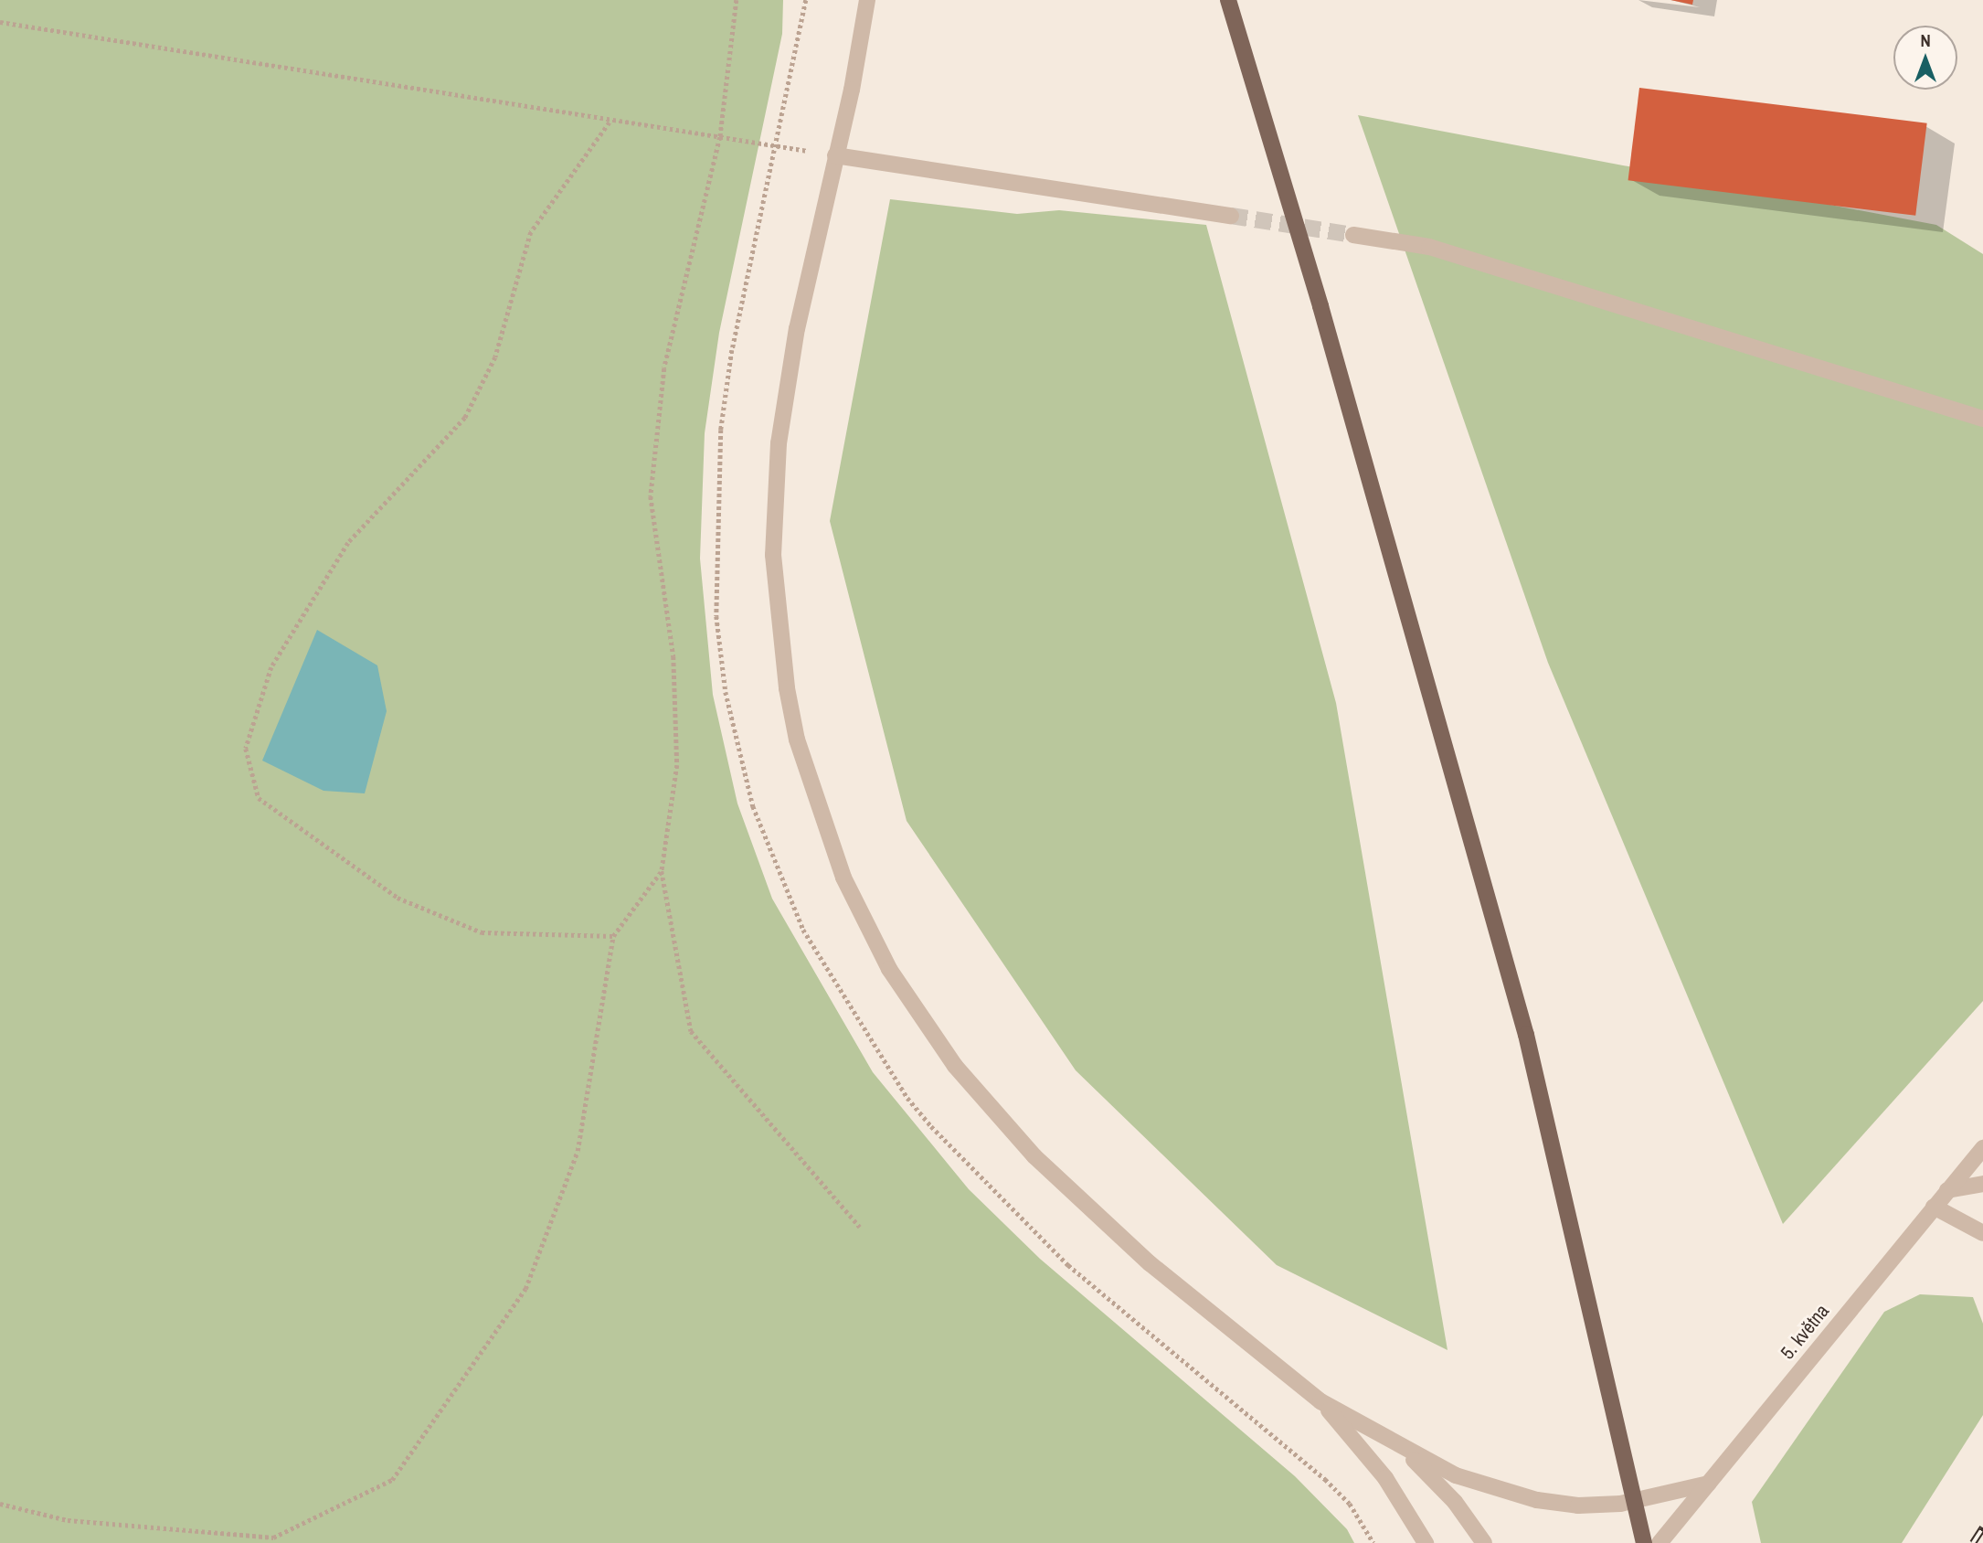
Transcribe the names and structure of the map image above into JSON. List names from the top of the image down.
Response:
{
  "streets": {
    "street": ["5. května"]
  },
  "north": "top"
}
